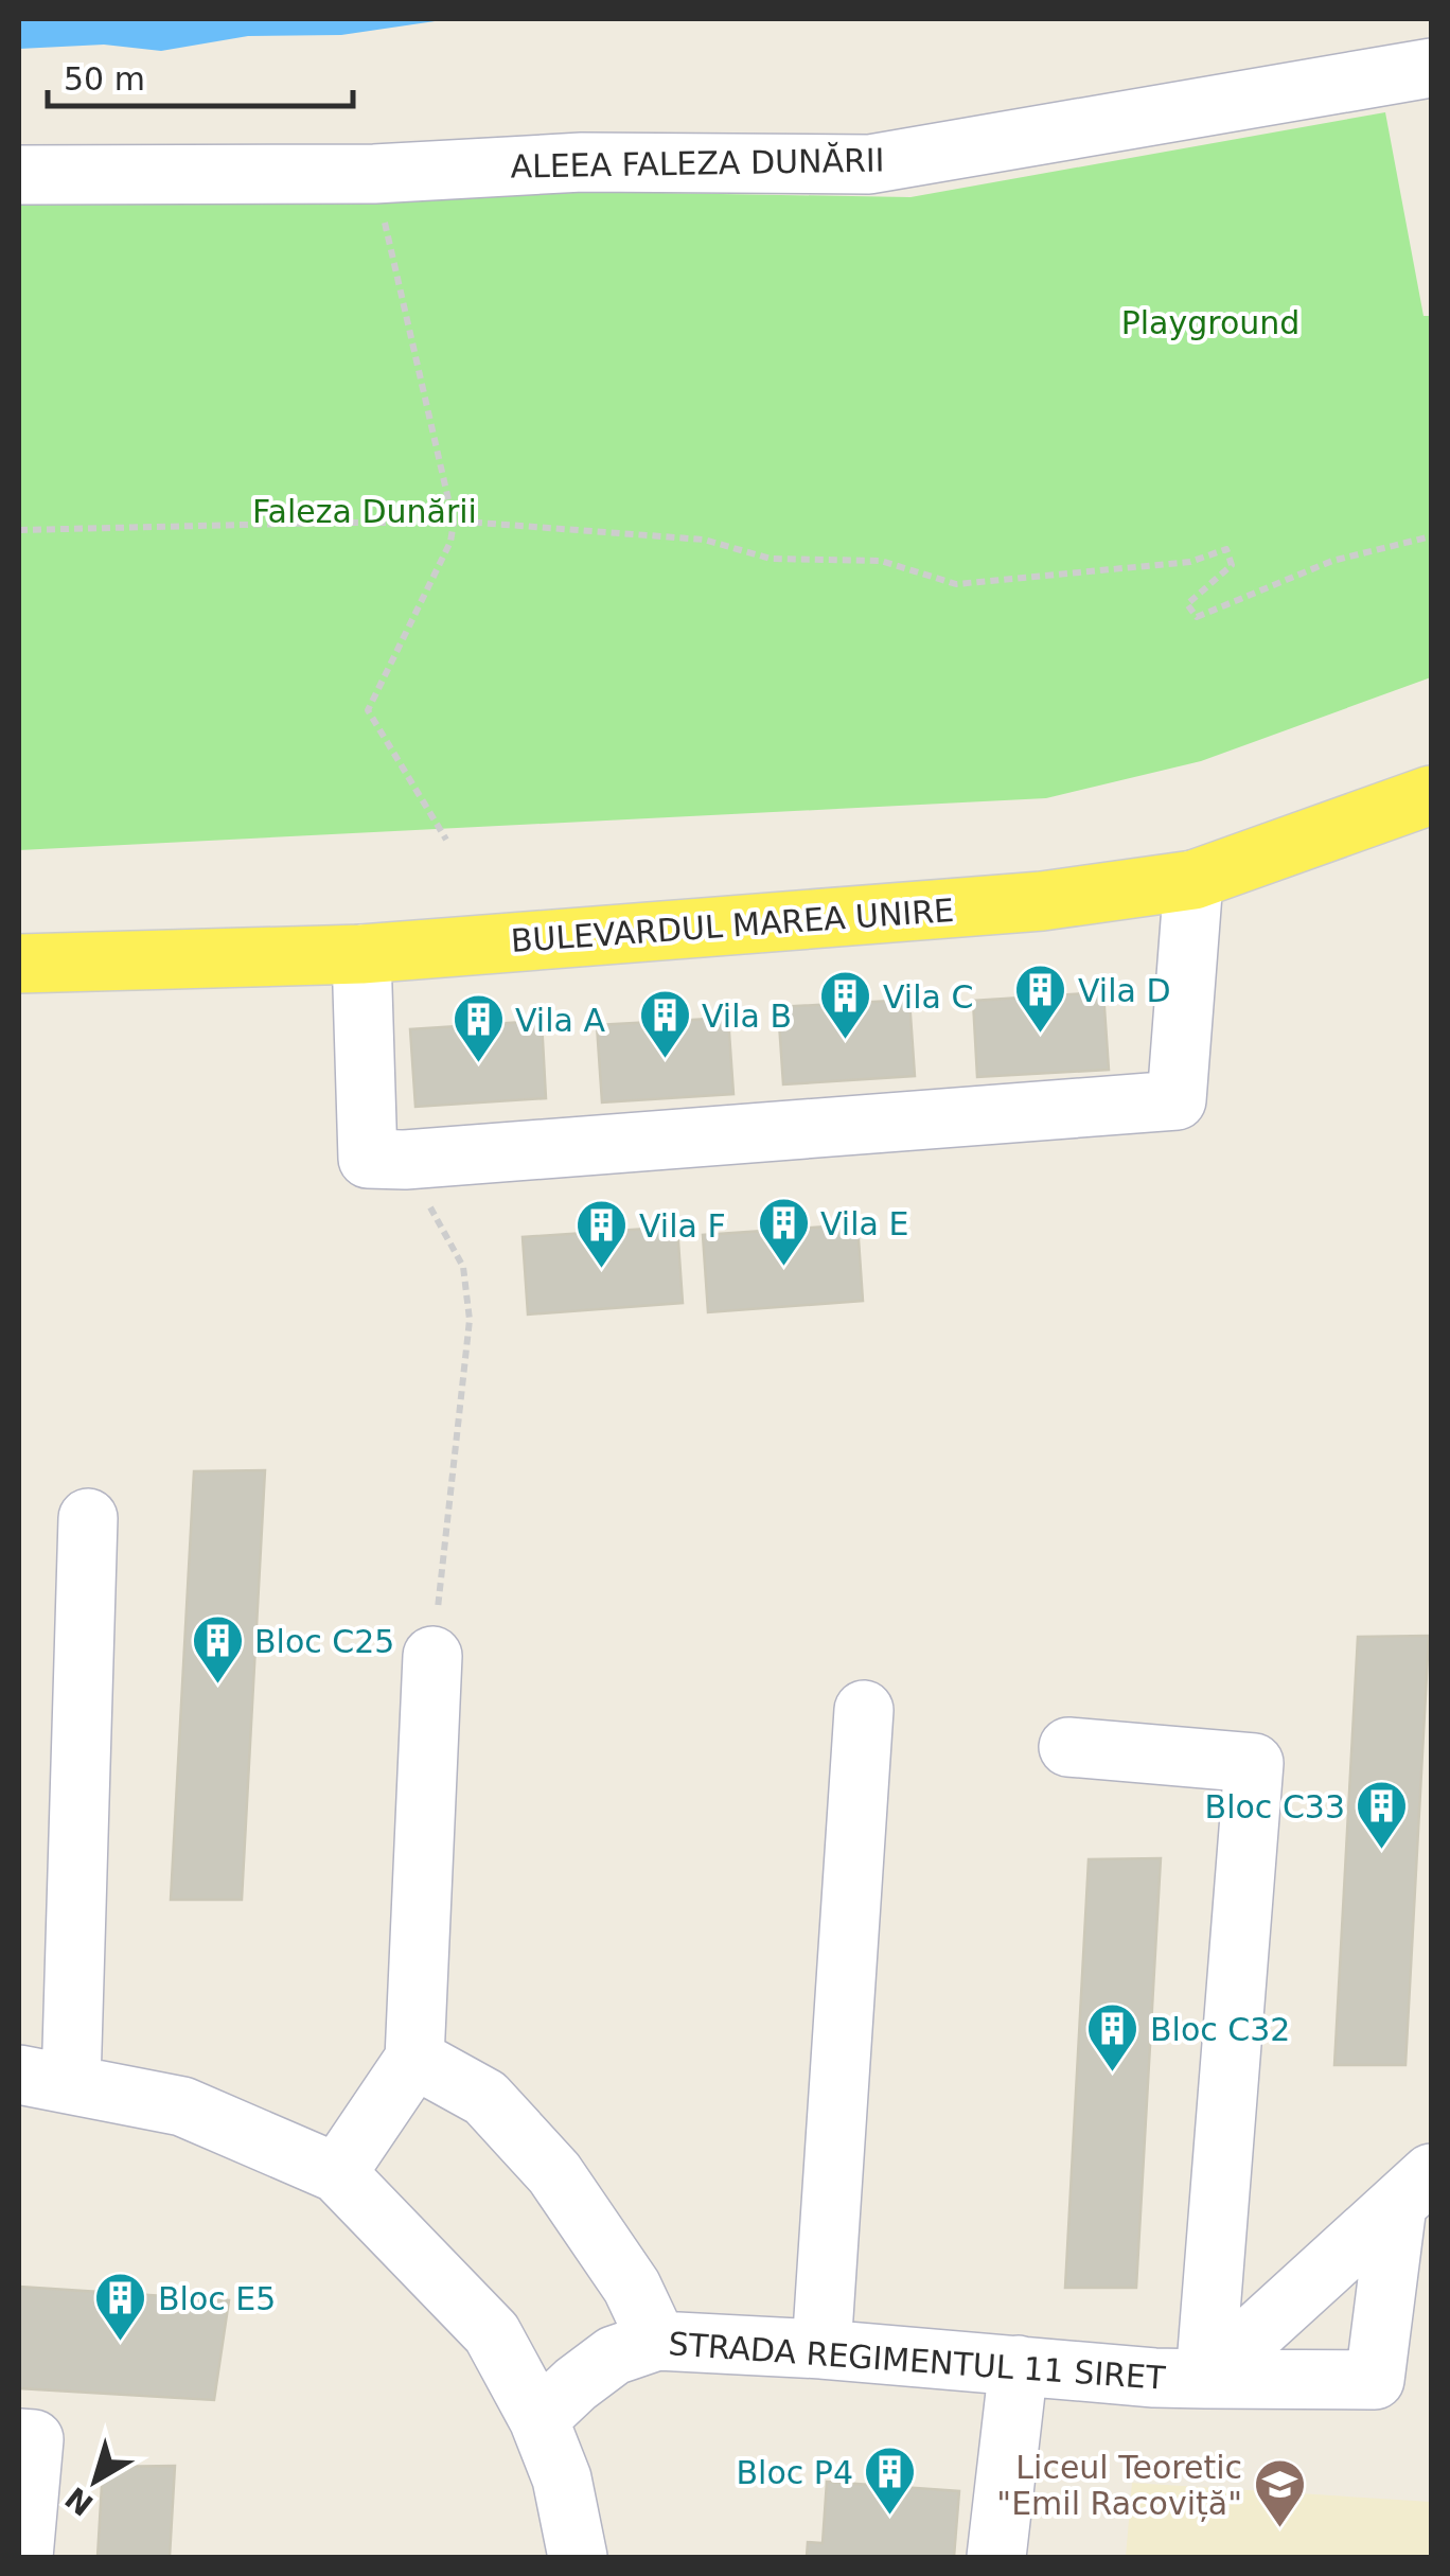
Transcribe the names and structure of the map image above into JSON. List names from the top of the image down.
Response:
{
  "streets": {
    "main road": ["BULEVARDUL MAREA UNIRE"],
    "street": ["ALEEA FALEZA DUNĂRII", "STRADA REGIMENTUL 11 SIRET"]
  },
  "parks": ["Playground", "Faleza Dunării"],
  "places": {
    "building": [
      "Vila D",
      "Vila C",
      "Vila B",
      "Vila A",
      "Vila E",
      "Vila F",
      "Bloc C25",
      "Bloc C33",
      "Bloc C32",
      "Bloc E5",
      "Bloc P4"
    ],
    "school or university": ["Liceul Teoretic \"Emil Racoviță\""]
  },
  "scale_bar": "50 m",
  "north": "bottom left"
}
